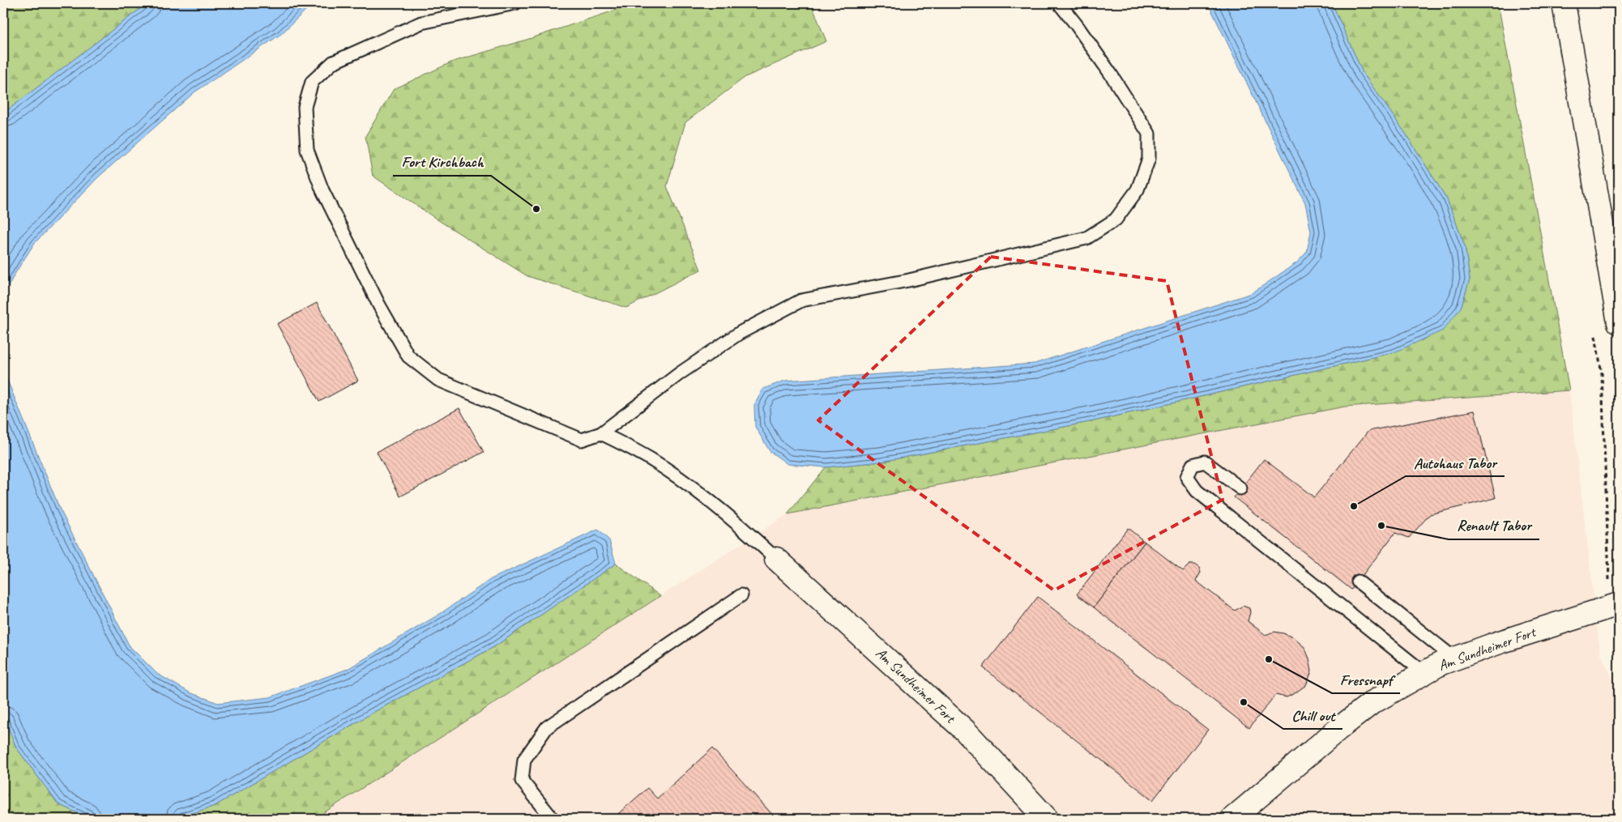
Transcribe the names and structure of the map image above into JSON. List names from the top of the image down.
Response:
{
  "streets": {
    "street": ["Am Sundheimer Fort"]
  },
  "places": [
    "Fort Kirchbach",
    "Autohaus Tabor",
    "Renault Tabor",
    "Fressnapf",
    "Chill out"
  ]
}
